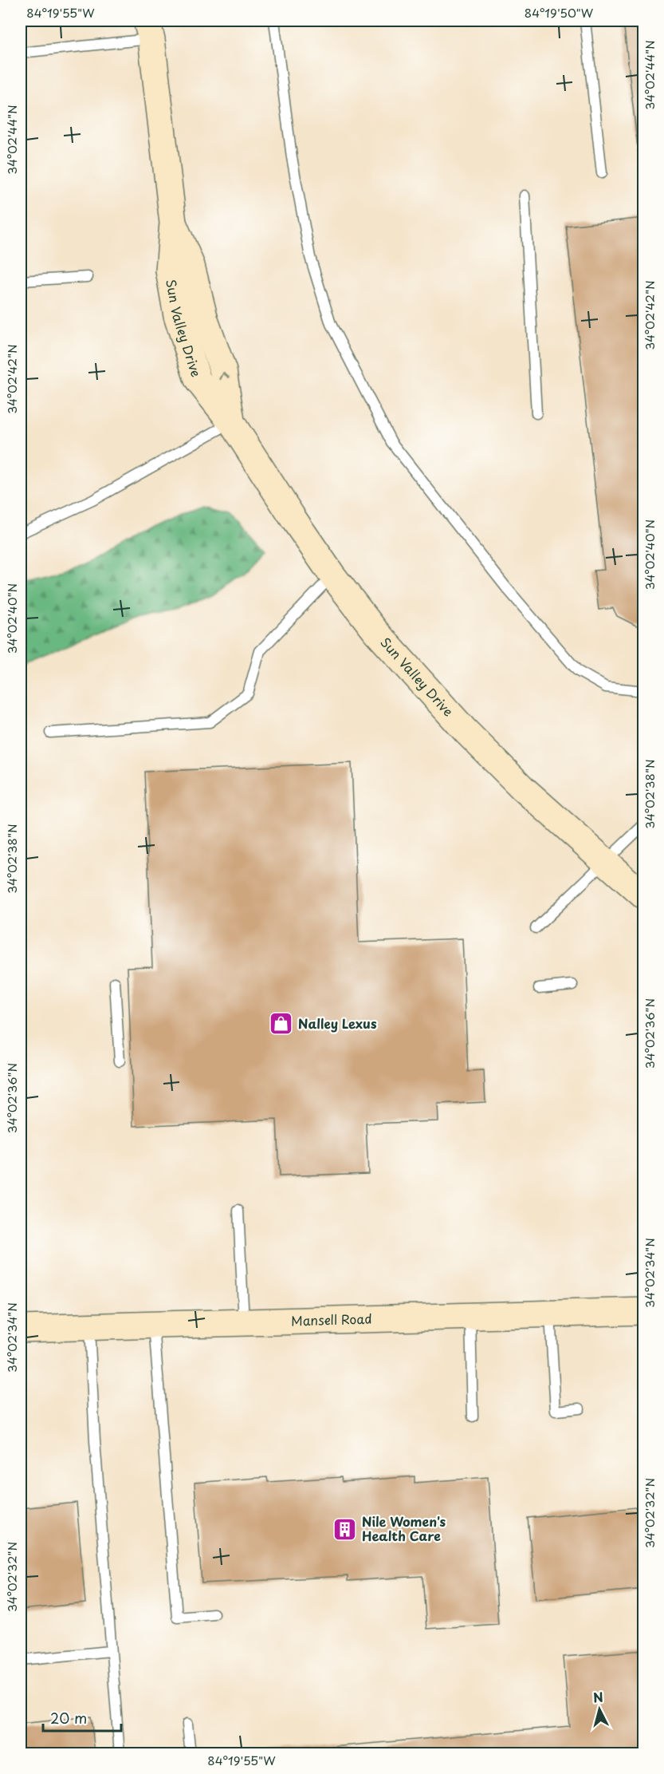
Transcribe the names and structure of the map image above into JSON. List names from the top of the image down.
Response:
{
  "streets": {
    "street": ["Sun Valley Drive", "Mansell Road"]
  },
  "places": {
    "shop": ["Nalley Lexus"],
    "building": ["Nile Women's Health Care"]
  },
  "scale_bar": "20 m",
  "north": "top",
  "coordinates": [
    "84°19'55\"W",
    "84°19'50\"W",
    "34°02'44\"N",
    "34°02'42\"N",
    "34°02'40\"N",
    "34°02'38\"N",
    "34°02'36\"N",
    "34°02'34\"N",
    "34°02'32\"N"
  ]
}
